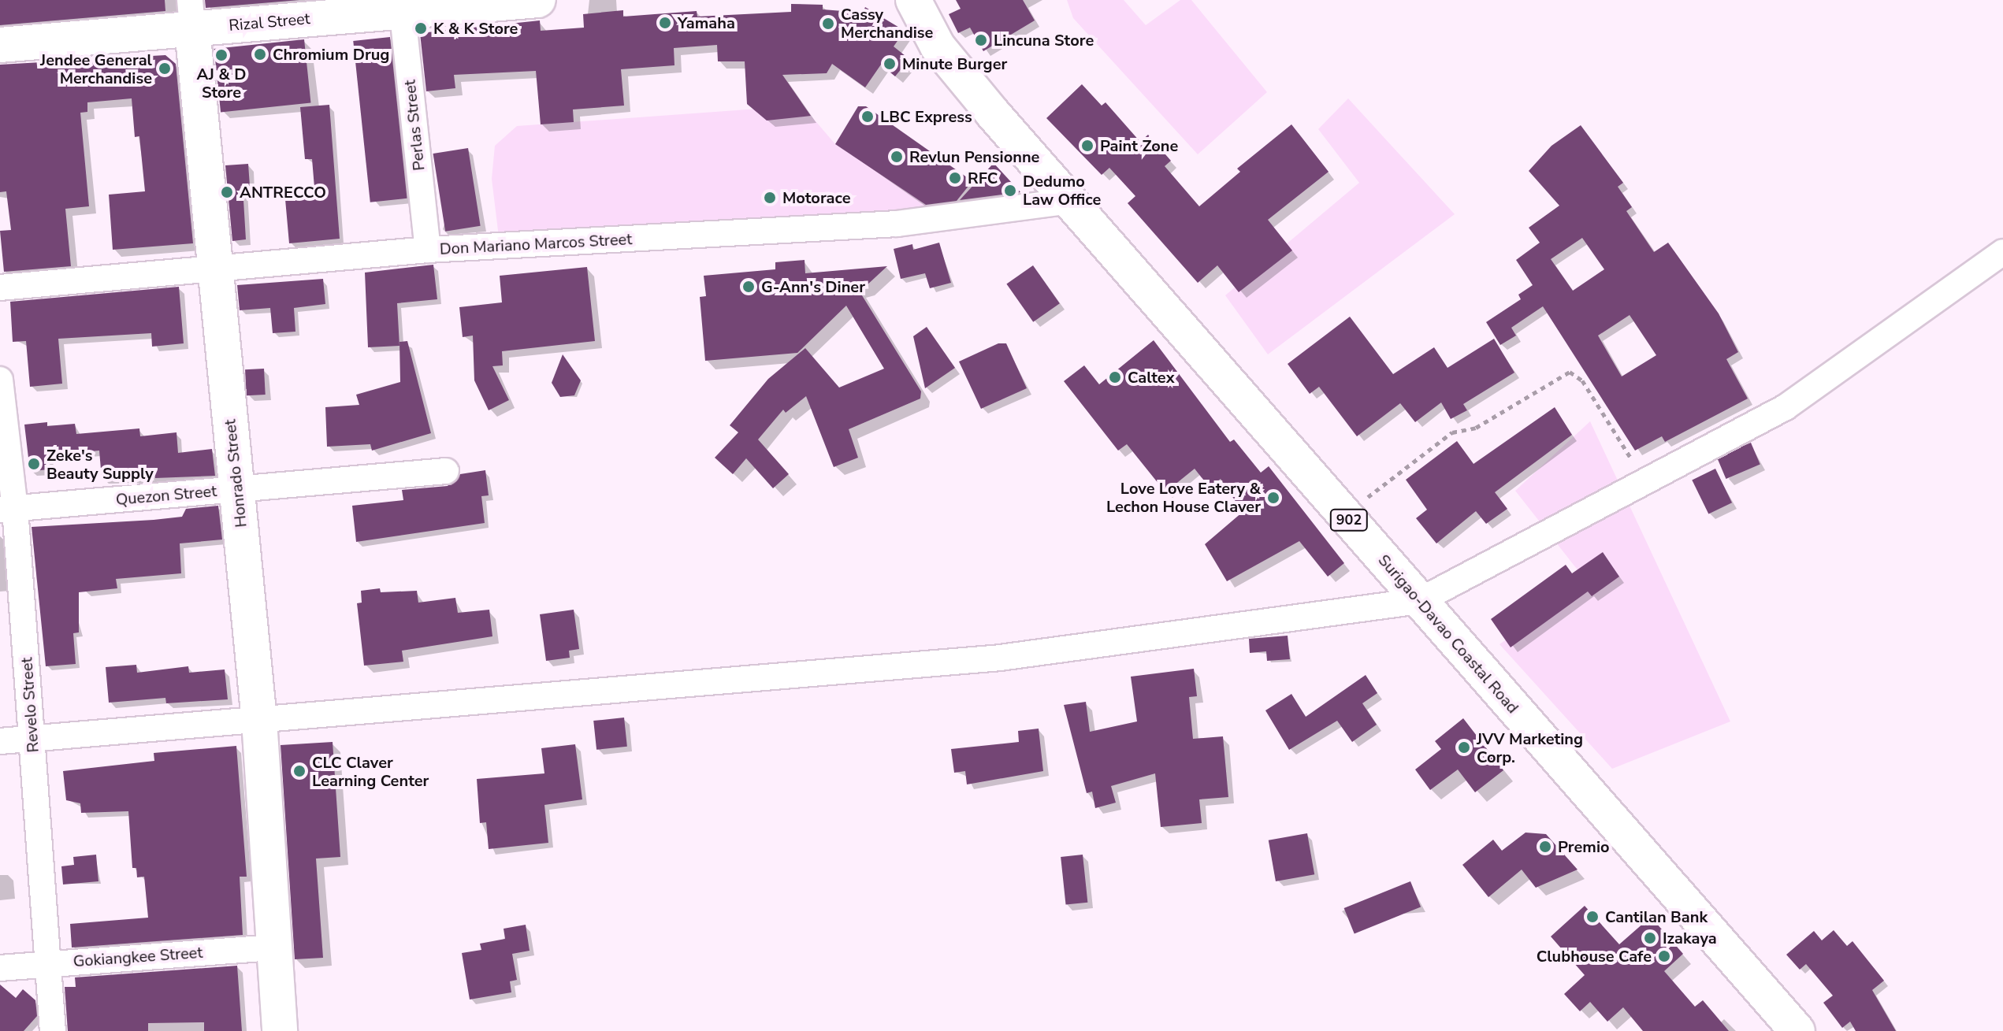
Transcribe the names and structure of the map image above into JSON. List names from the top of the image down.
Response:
{
  "streets": {
    "main road": [
      "Rizal Street",
      "Honrado Street",
      "902",
      "Surigao-Davao Coastal Road"
    ],
    "street": [
      "Perlas Street",
      "Don Mariano Marcos Street",
      "Quezon Street",
      "Revelo Street",
      "Gokiangkee Street"
    ]
  },
  "crossings": [
    ["Rizal Street", "Perlas Street"],
    ["Rizal Street", "Honrado Street"],
    ["Perlas Street", "Don Mariano Marcos Street"],
    ["Don Mariano Marcos Street", "Honrado Street"],
    ["Don Mariano Marcos Street", "Surigao-Davao Coastal Road"],
    ["Honrado Street", "Quezon Street"],
    ["Honrado Street", "Gokiangkee Street"],
    ["Quezon Street", "Revelo Street"],
    ["Revelo Street", "Gokiangkee Street"]
  ],
  "places": [
    "Yamaha",
    "Cassy Merchandise",
    "K & K Store",
    "Lincuna Store",
    "Chromium Drug",
    "AJ & D Store",
    "Minute Burger",
    "Jendee General Merchandise",
    "LBC Express",
    "Paint Zone",
    "Revlun Pensionne",
    "RFC",
    "Dedumo Law Office",
    "ANTRECCO",
    "Motorace",
    "G-Ann's Diner",
    "Caltex",
    "Zeke's Beauty Supply",
    "Love Love Eatery & Lechon House Claver",
    "JVV Marketing Corp.",
    "CLC Claver Learning Center",
    "Premio",
    "Cantilan Bank",
    "Izakaya",
    "Clubhouse Cafe"
  ]
}
